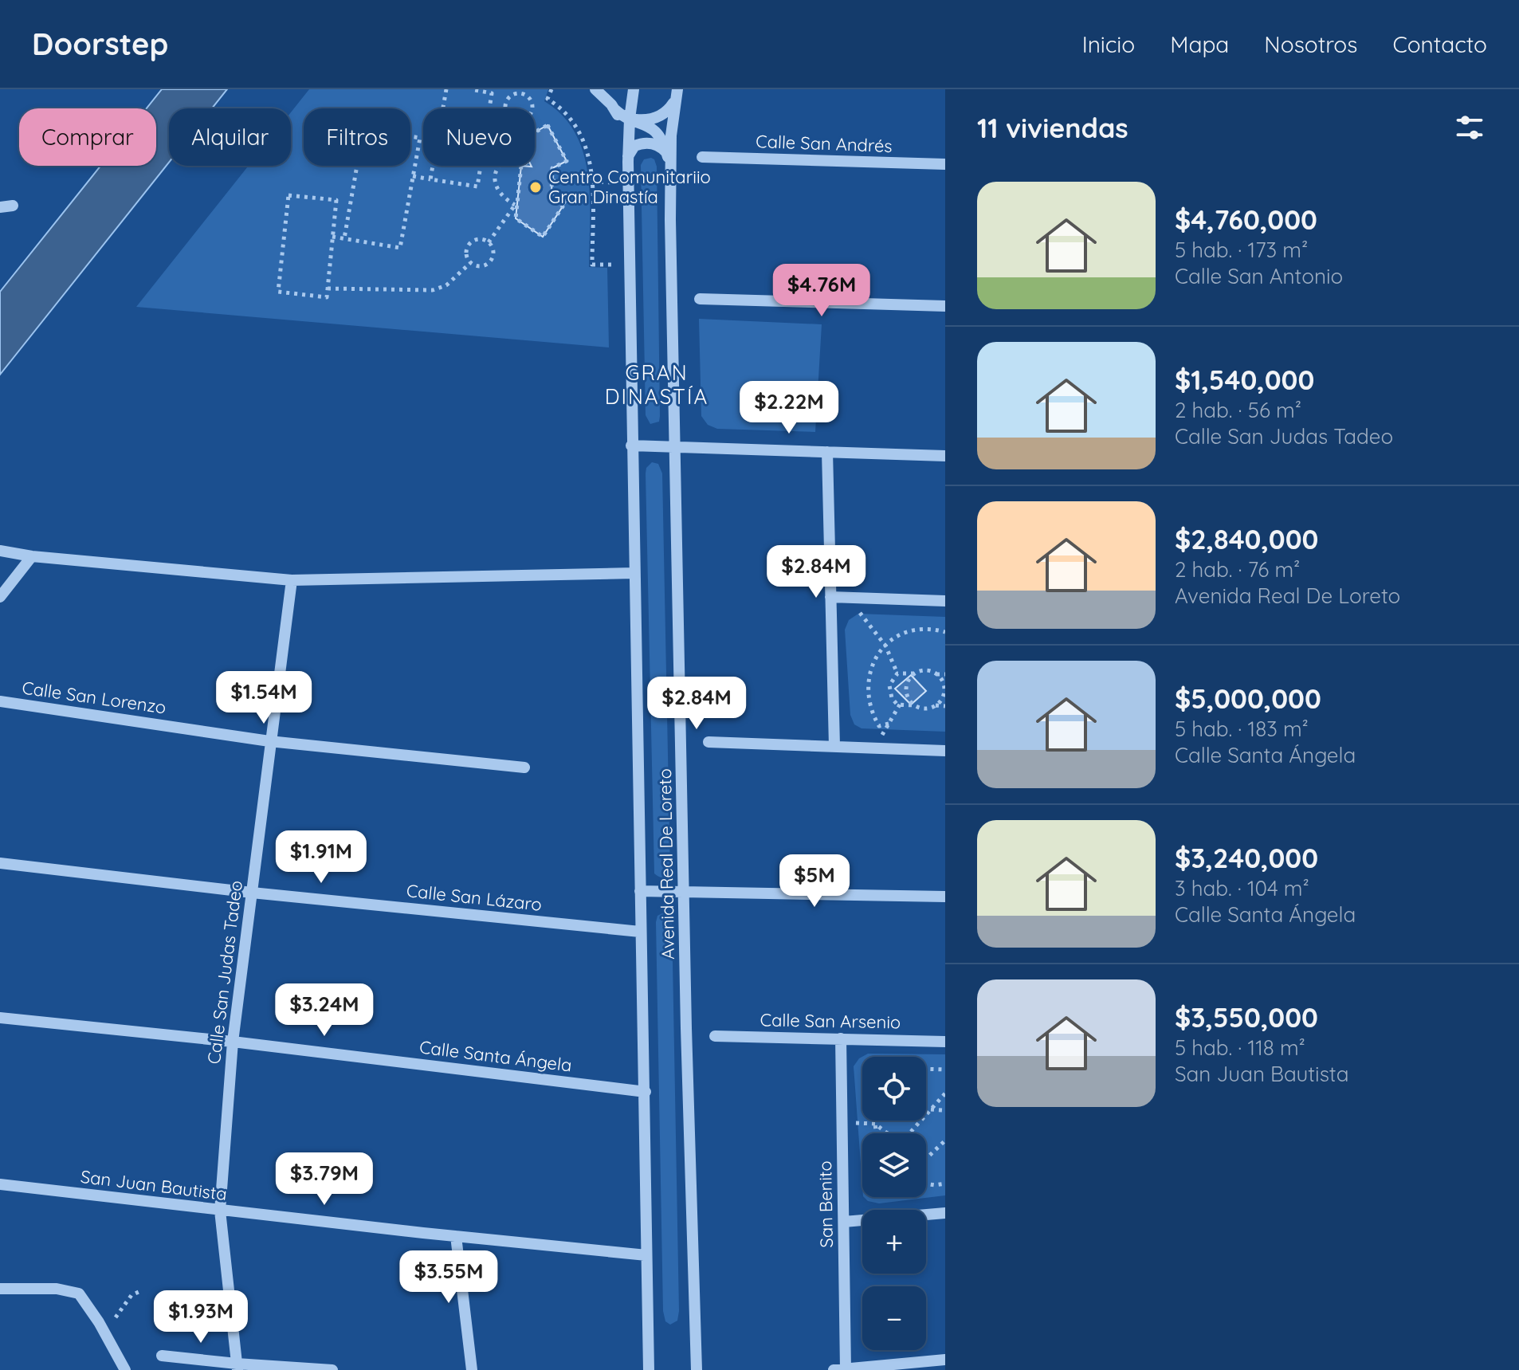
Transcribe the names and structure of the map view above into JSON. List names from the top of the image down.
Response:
{
  "streets": {
    "street": [
      "Calle San Andrés",
      "Calle San Lorenzo",
      "Avenida Real De Loreto",
      "Calle San Lázaro",
      "Calle San Judas Tadeo",
      "Calle San Arsenio",
      "Calle Santa Ángela",
      "San Juan Bautista",
      "San Benito"
    ]
  },
  "crossings": [
    ["Calle San Lorenzo", "Calle San Judas Tadeo"],
    ["Avenida Real De Loreto", "Calle San Lázaro"],
    ["Avenida Real De Loreto", "Calle Santa Ángela"],
    ["Avenida Real De Loreto", "San Juan Bautista"],
    ["Calle San Lázaro", "Calle San Judas Tadeo"],
    ["Calle San Judas Tadeo", "Calle Santa Ángela"],
    ["Calle San Judas Tadeo", "San Juan Bautista"],
    ["Calle San Arsenio", "San Benito"]
  ],
  "districts": ["GRAN DINASTÍA"],
  "places": ["Centro Comunitariio Gran Dinastía"],
  "page": {
    "header": "Doorstep",
    "nav": [
      "Inicio",
      "Mapa",
      "Nosotros",
      "Contacto"
    ],
    "heading": "11 viviendas",
    "chip": [
      "Comprar",
      "Alquilar",
      "Filtros",
      "Nuevo"
    ],
    "list": [
      {
        "name": "$4,760,000",
        "note": "5 hab. · 173 m² · Calle San Antonio"
      },
      {
        "name": "$1,540,000",
        "note": "2 hab. · 56 m² · Calle San Judas Tadeo"
      },
      {
        "name": "$2,840,000",
        "note": "2 hab. · 76 m² · Avenida Real De Loreto"
      },
      {
        "name": "$5,000,000",
        "note": "5 hab. · 183 m² · Calle Santa Ángela"
      },
      {
        "name": "$3,240,000",
        "note": "3 hab. · 104 m² · Calle Santa Ángela"
      },
      {
        "name": "$3,550,000",
        "note": "5 hab. · 118 m² · San Juan Bautista"
      }
    ],
    "price": [
      "$4.76M",
      "$2.22M",
      "$2.84M",
      "$1.54M",
      "$2.84M",
      "$1.91M",
      "$5M",
      "$3.24M",
      "$3.79M",
      "$3.55M",
      "$1.93M"
    ],
    "map_buttons": ["+", "−"]
  }
}
